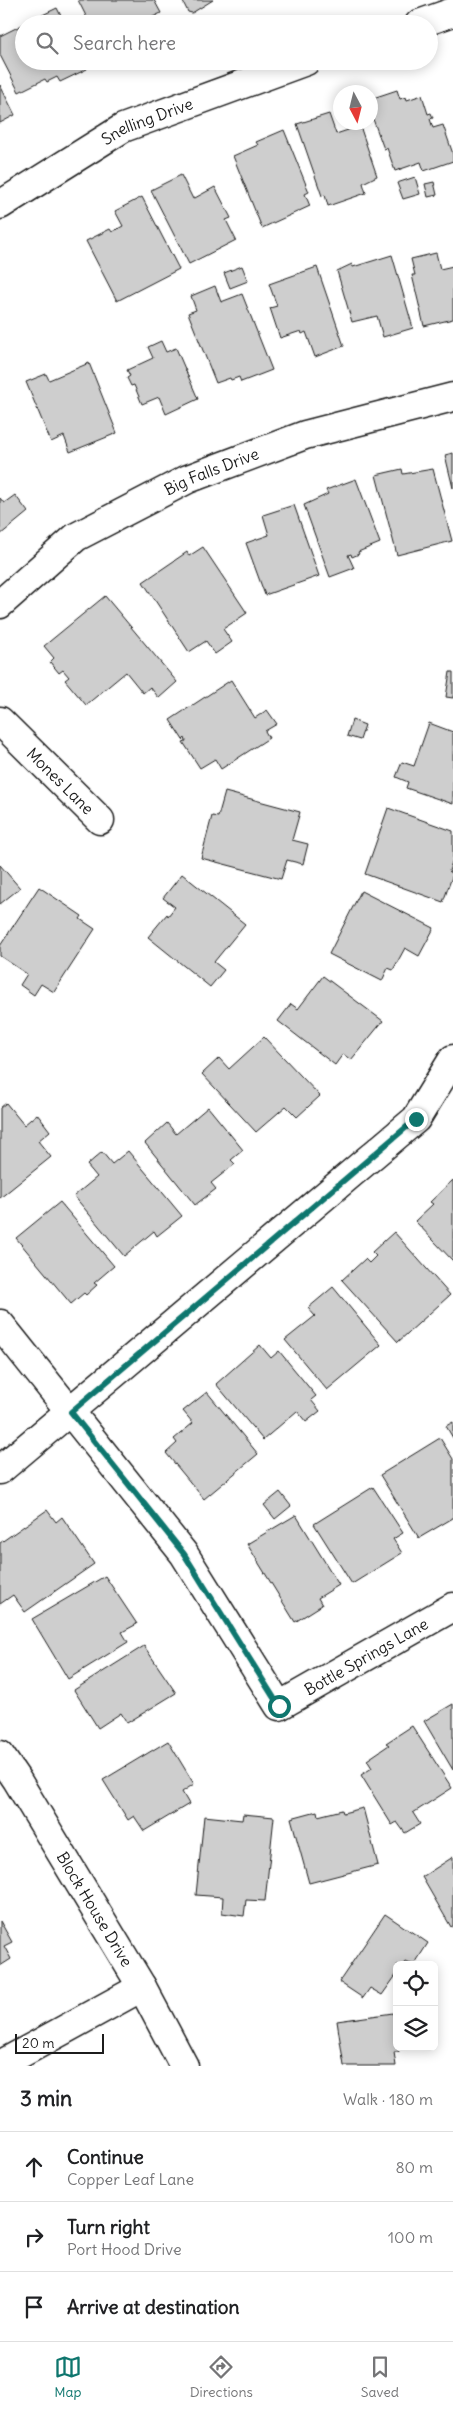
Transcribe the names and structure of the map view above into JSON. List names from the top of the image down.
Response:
{
  "streets": {
    "street": [
      "Snelling Drive",
      "Big Falls Drive",
      "Mones Lane",
      "Bottle Springs Lane",
      "Block House Drive"
    ]
  },
  "scale_bar": "20 m",
  "north": "bottom",
  "page": {
    "search": "Search here",
    "scale": "20 m",
    "heading": ["3 min", "Walk · 180 m"],
    "list": [
      ["Continue", "Copper Leaf Lane", "80 m"],
      ["Turn right", "Port Hood Drive", "100 m"],
      "Arrive at destination"
    ],
    "nav": ["Map", "Directions", "Saved"]
  }
}
